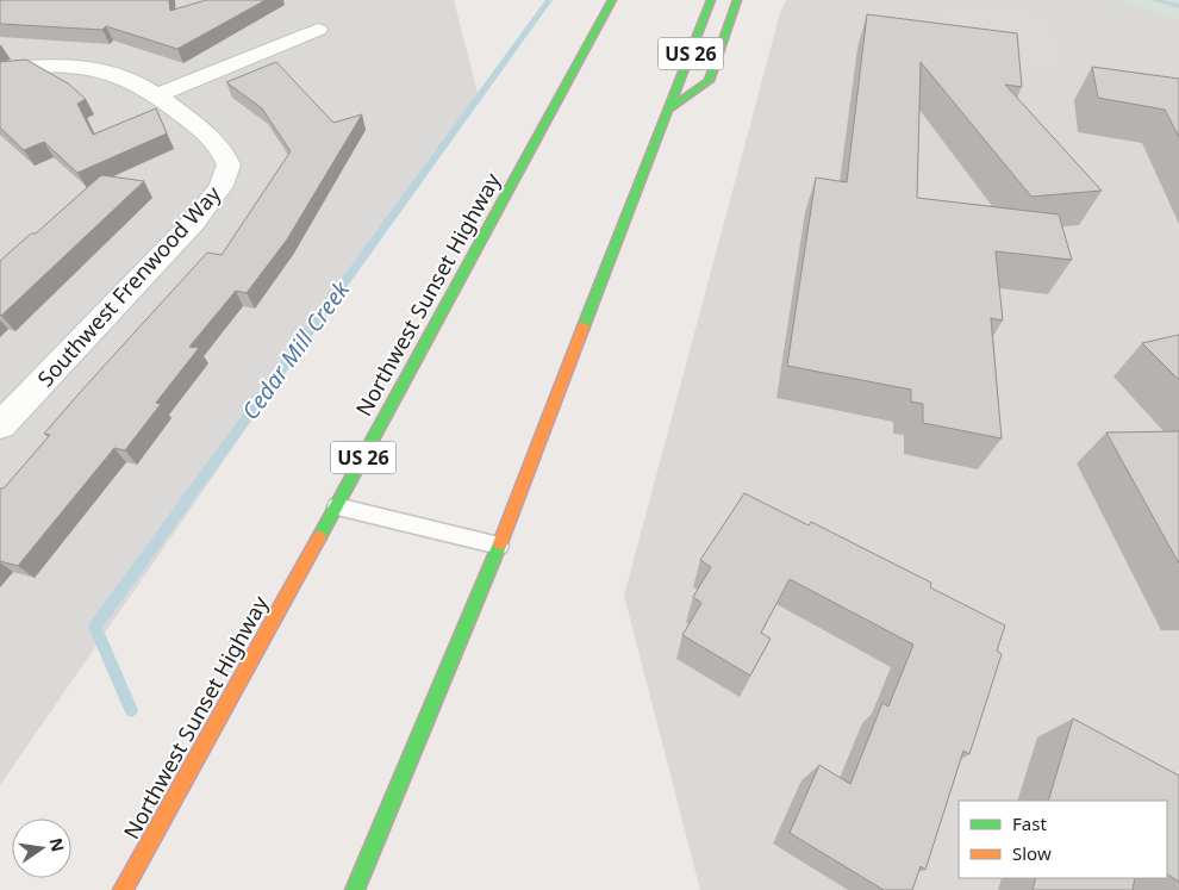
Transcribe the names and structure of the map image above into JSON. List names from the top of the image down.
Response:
{
  "streets": {
    "highway": ["US 26", "Northwest Sunset Highway"],
    "street": ["Southwest Frenwood Way"]
  },
  "water": ["Cedar Mill Creek"],
  "legend": ["Fast", "Slow"],
  "north": "right"
}
